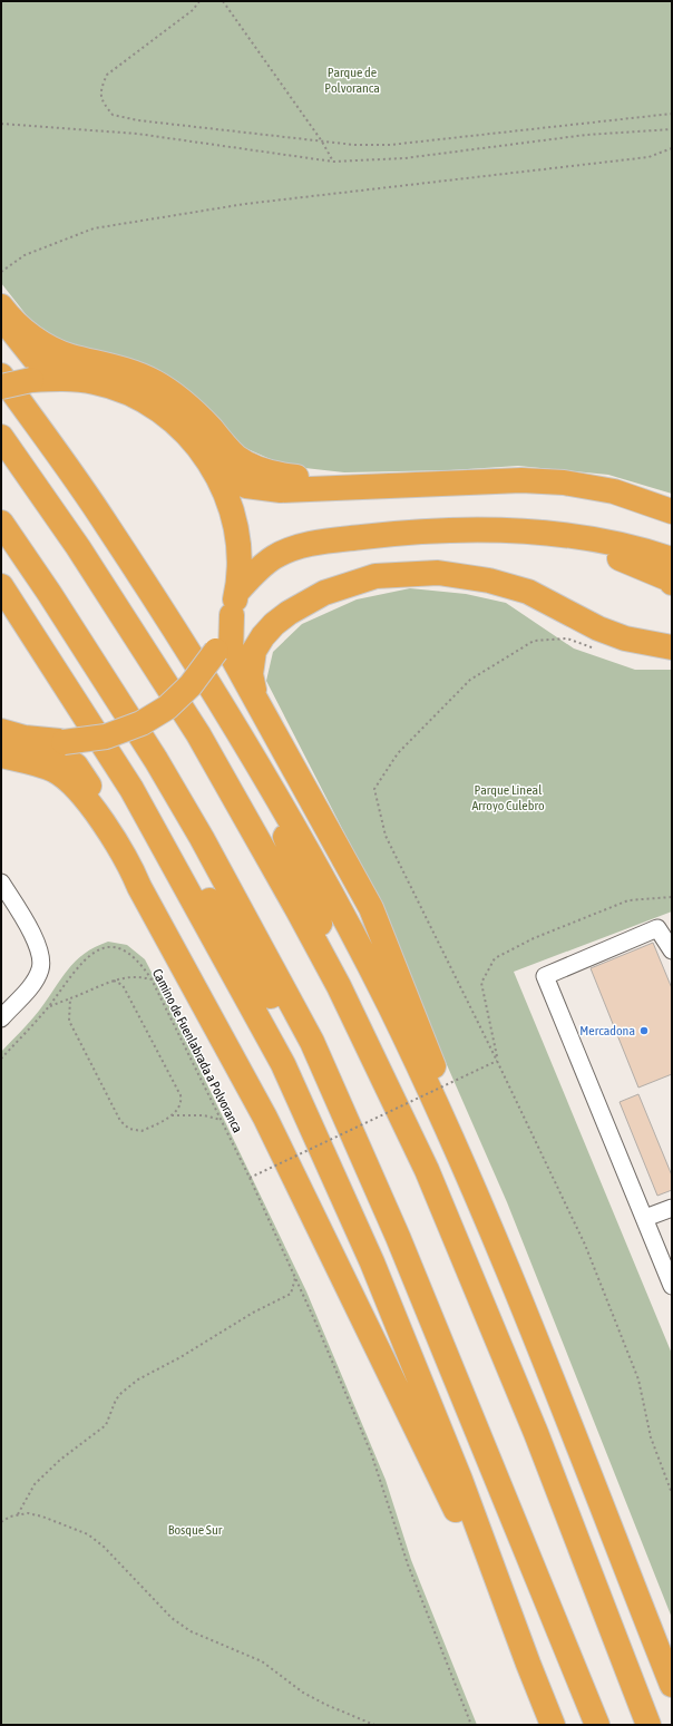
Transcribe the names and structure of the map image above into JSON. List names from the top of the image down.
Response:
{
  "streets": {
    "path": ["Camino de Fuenlabrada a Polvoranca"]
  },
  "parks": ["Parque de Polvoranca", "Parque Lineal Arroyo Culebro", "Bosque Sur"],
  "places": ["Mercadona"]
}
